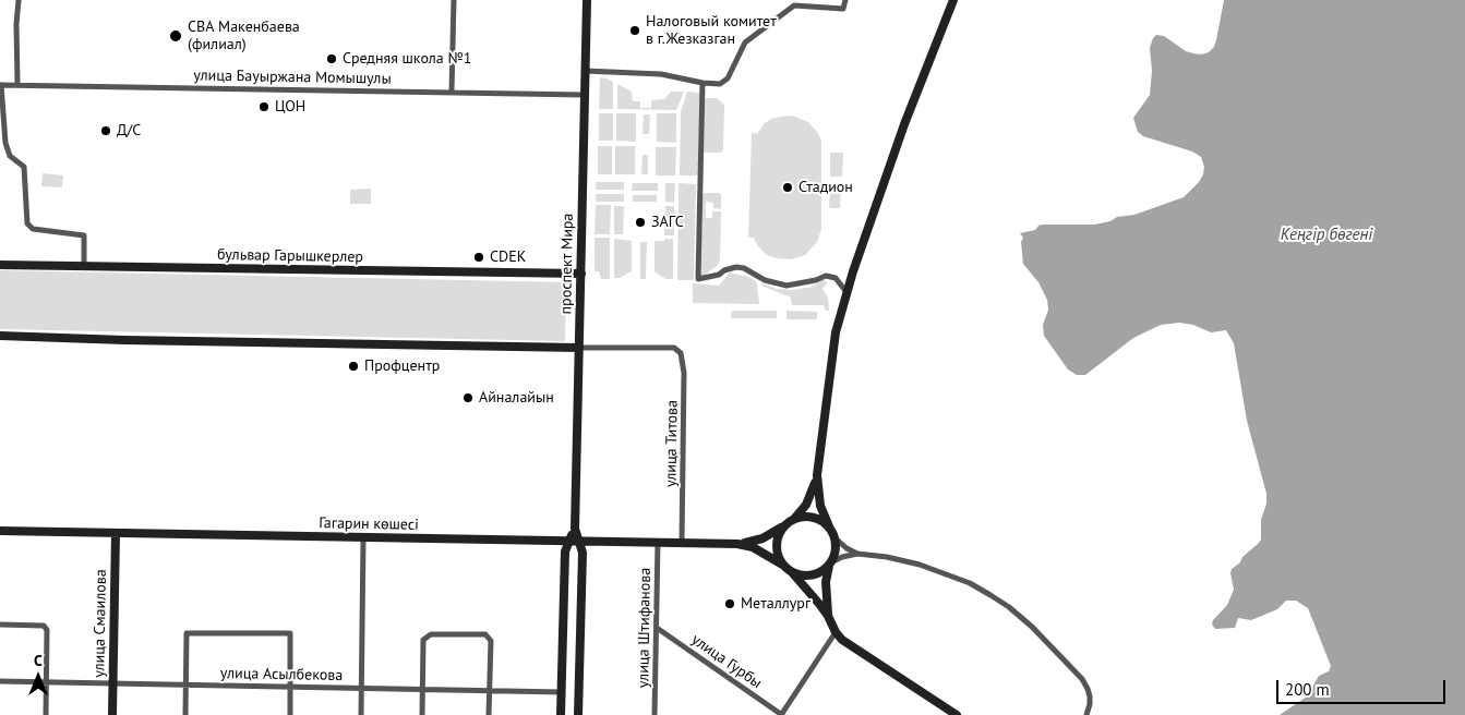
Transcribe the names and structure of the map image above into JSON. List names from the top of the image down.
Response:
{
  "streets": {
    "street": [
      "улица Бауыржана Момышулы",
      "бульвар Гарышкерлер",
      "проспект Мира",
      "улица Титова",
      "Гагарин көшесі",
      "улица Смаилова",
      "улица Штифанова",
      "улица Гурбы",
      "улица Асылбекова"
    ]
  },
  "crossings": [
    ["улица Бауыржана Момышулы", "проспект Мира"],
    ["бульвар Гарышкерлер", "проспект Мира"],
    ["проспект Мира", "улица Титова"],
    ["проспект Мира", "Гагарин көшесі"],
    ["проспект Мира", "улица Асылбекова"],
    ["улица Титова", "Гагарин көшесі"],
    ["Гагарин көшесі", "улица Смаилова"],
    ["Гагарин көшесі", "улица Штифанова"],
    ["улица Смаилова", "улица Асылбекова"],
    ["улица Штифанова", "улица Гурбы"]
  ],
  "water": ["Кеңгір бөгені"],
  "places": [
    "Налоговый комитет в г.Жезказган",
    "СВА Макенбаева (филиал)",
    "Средняя школа №1",
    "ЦОН",
    "Д/С",
    "Стадион",
    "ЗАГС",
    "CDEK",
    "Профцентр",
    "Айналайын",
    "Металлург"
  ],
  "scale_bar": "200 m",
  "north": "top"
}
